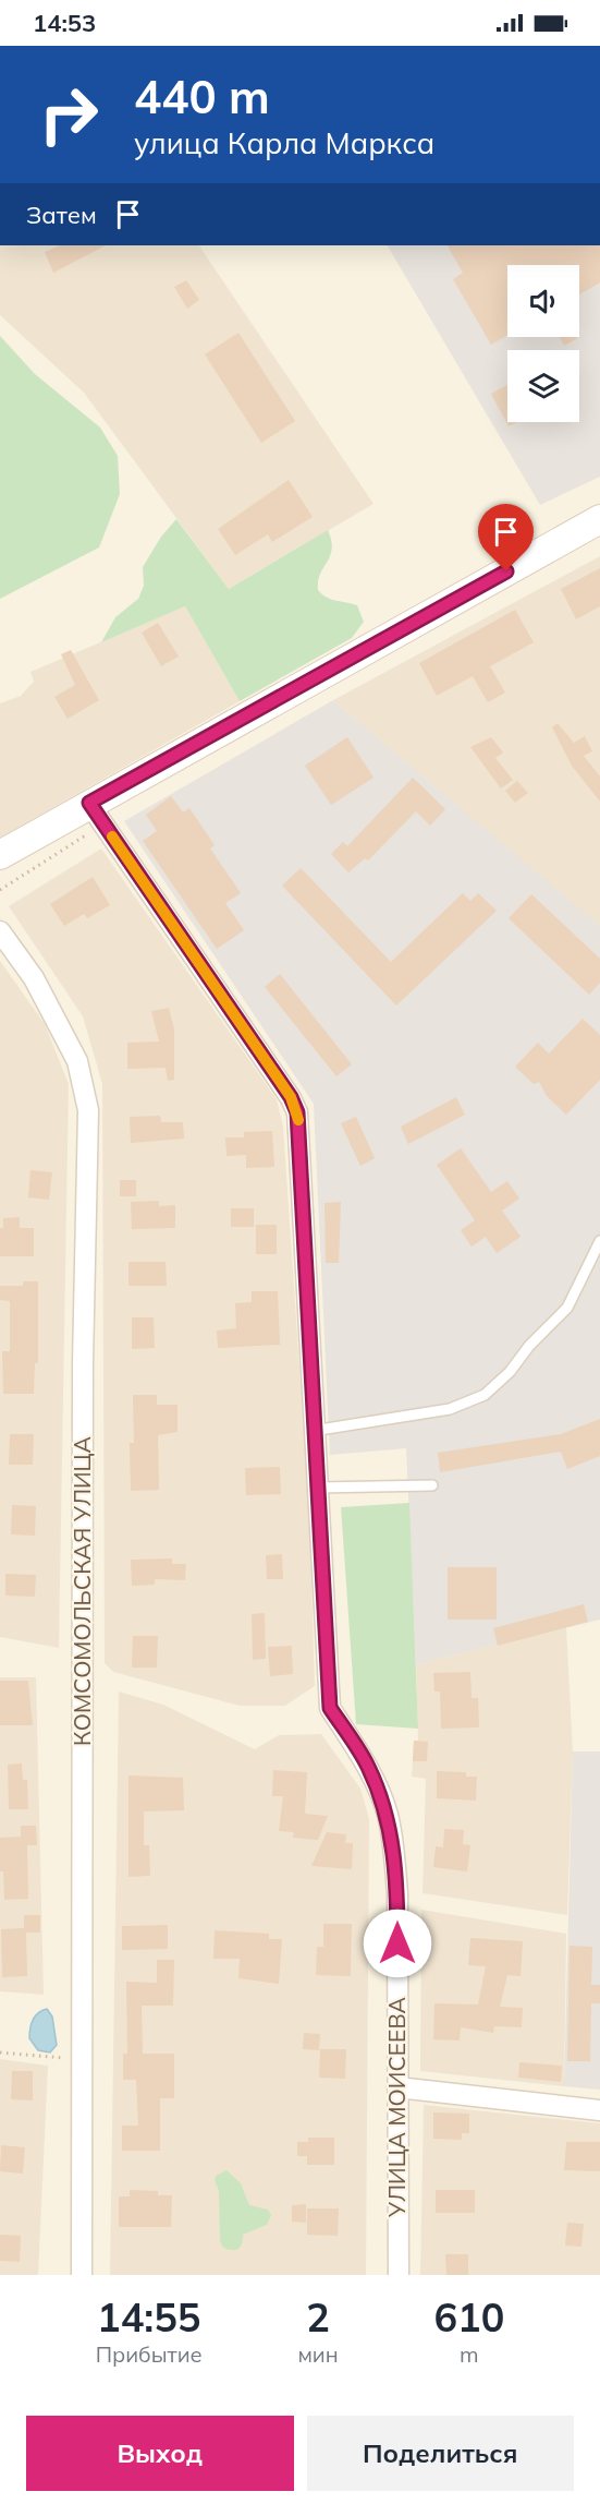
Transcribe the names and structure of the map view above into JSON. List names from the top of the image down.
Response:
{
  "streets": {
    "street": ["КОМСОМОЛЬСКАЯ УЛИЦА", "УЛИЦА МОИСЕЕВА"]
  },
  "page": {
    "status": "14:53",
    "turn": ["440 m", "улица Карла Маркса"],
    "then": "Затем",
    "eta": [
      "14:55",
      "Прибытие",
      "2",
      "мин",
      "610",
      "m"
    ],
    "buttons": ["Выход", "Поделиться"]
  }
}
